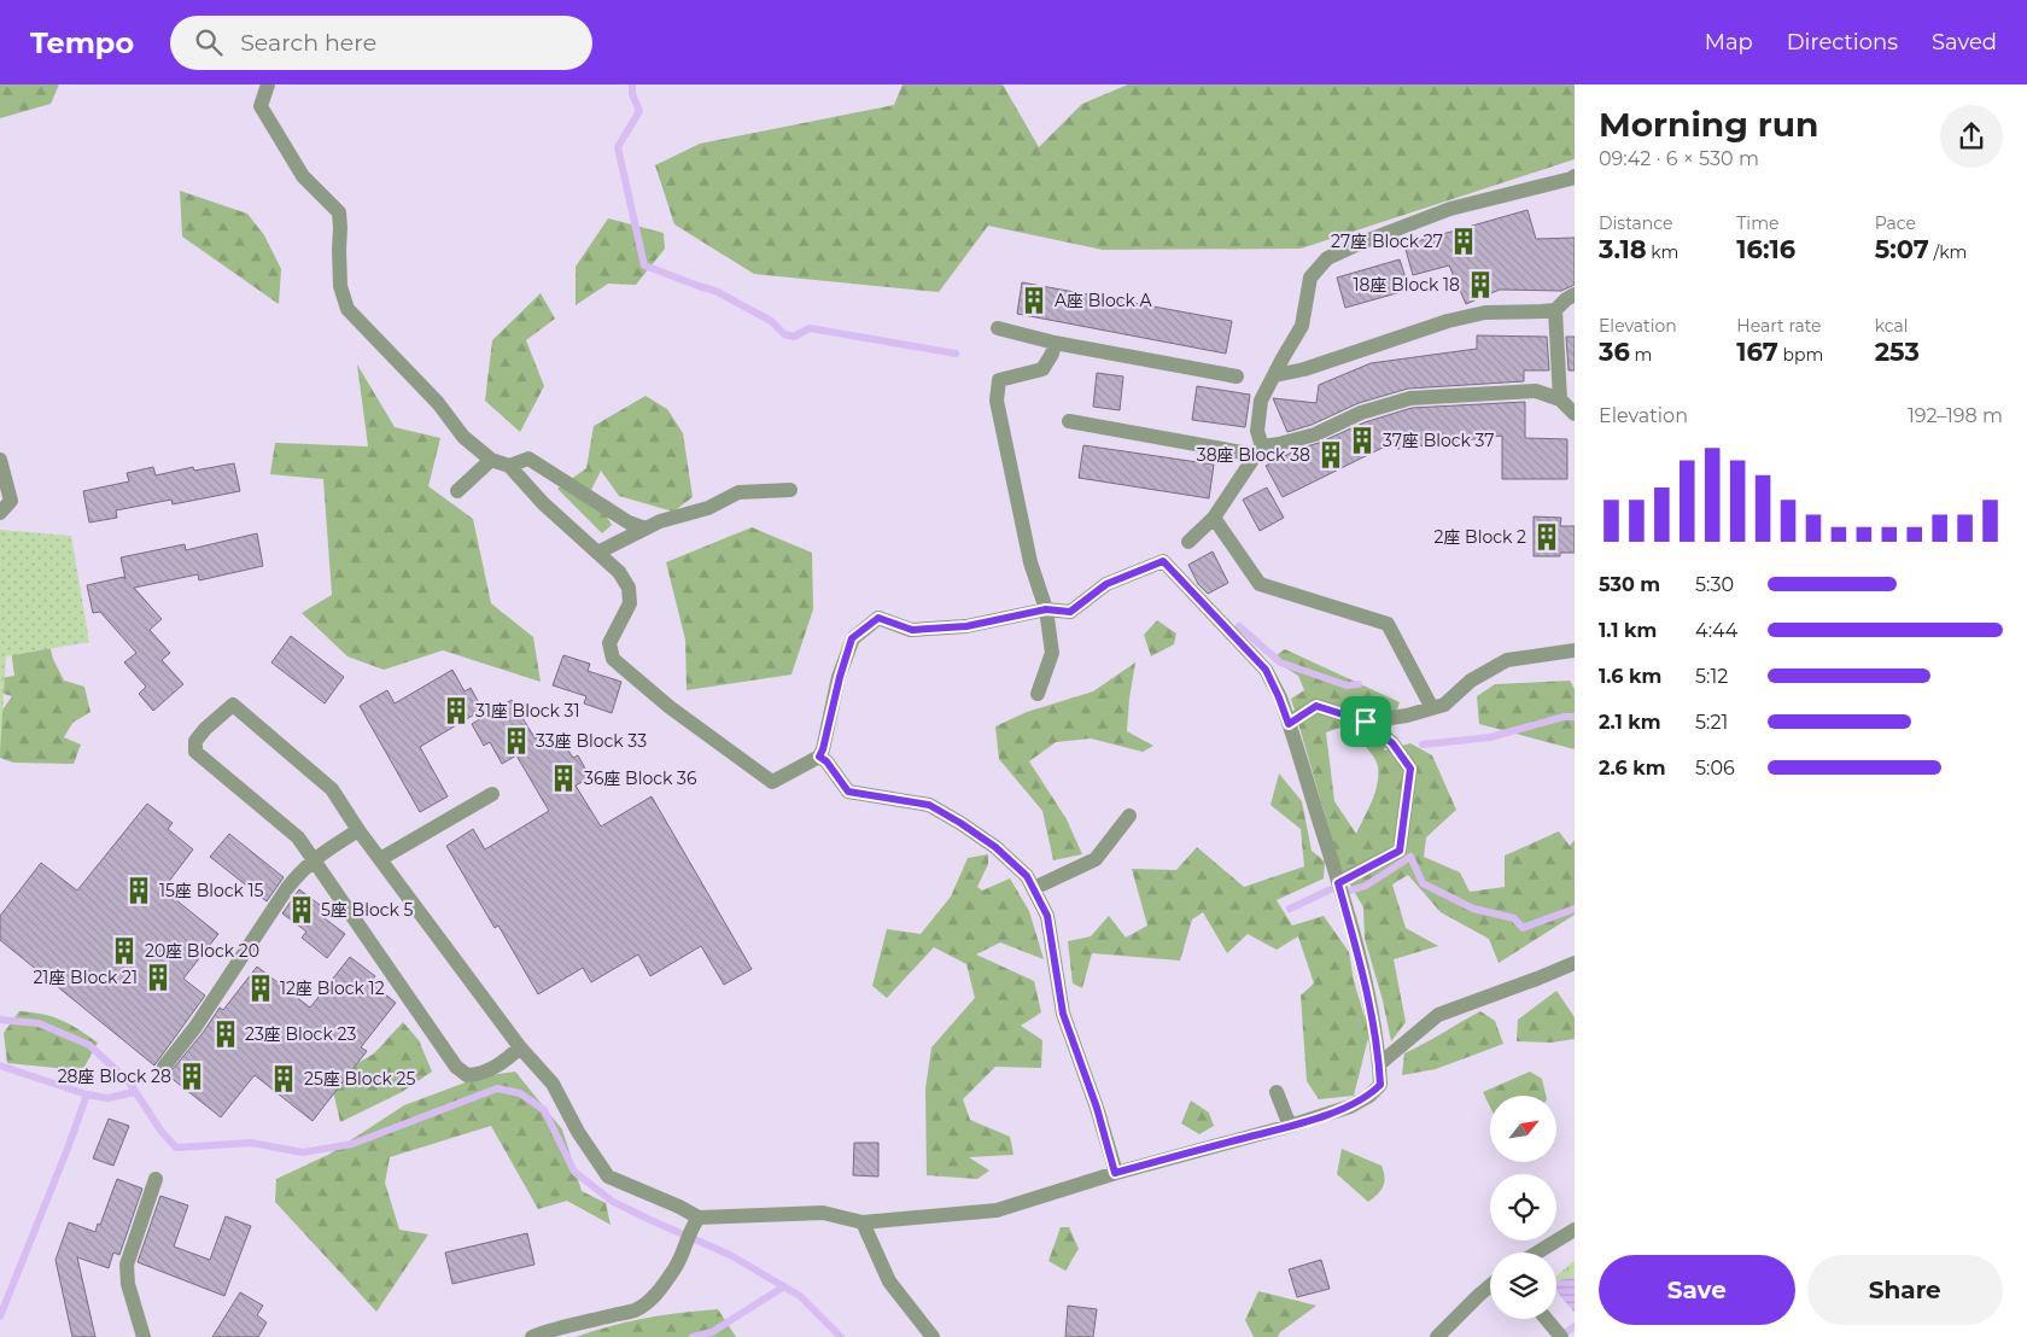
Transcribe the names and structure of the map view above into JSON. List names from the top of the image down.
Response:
{
  "places": {
    "building": [
      "27座 Block 27",
      "18座 Block 18",
      "A座 Block A",
      "37座 Block 37",
      "38座 Block 38",
      "2座 Block 2",
      "31座 Block 31",
      "33座 Block 33",
      "36座 Block 36",
      "15座 Block 15",
      "5座 Block 5",
      "20座 Block 20",
      "21座 Block 21",
      "12座 Block 12",
      "23座 Block 23",
      "28座 Block 28",
      "25座 Block 25"
    ]
  },
  "north": "top right",
  "page": {
    "header": "Tempo",
    "search": "Search here",
    "nav": ["Map", "Directions", "Saved"],
    "heading": ["Morning run", "09:42 · 6 × 530 m"],
    "stats": [
      ["Distance", "3.18 km"],
      ["Time", "16:16"],
      ["Pace", "5:07 /km"],
      ["Elevation", "36 m"],
      ["Heart rate", "167 bpm"],
      ["kcal", "253"]
    ],
    "chart": ["Elevation", "192–198 m"],
    "list": [
      {
        "name": "530 m",
        "note": "5:30"
      },
      {
        "name": "1.1 km",
        "note": "4:44"
      },
      {
        "name": "1.6 km",
        "note": "5:12"
      },
      {
        "name": "2.1 km",
        "note": "5:21"
      },
      {
        "name": "2.6 km",
        "note": "5:06"
      }
    ],
    "buttons": ["Save", "Share"]
  }
}
